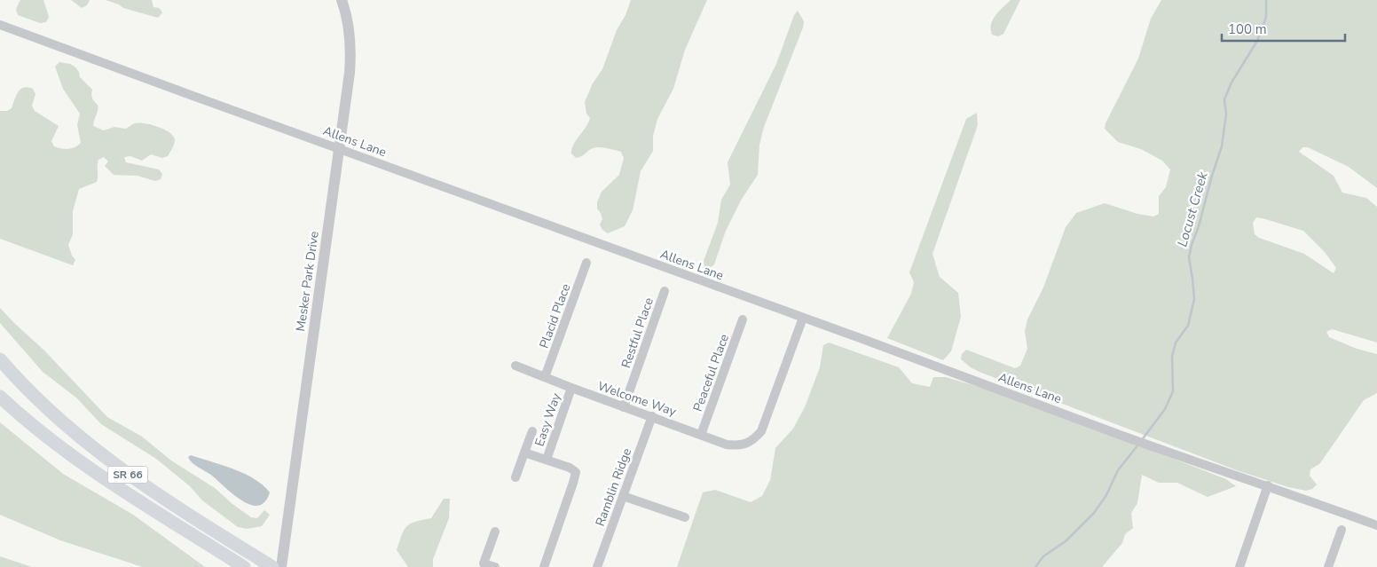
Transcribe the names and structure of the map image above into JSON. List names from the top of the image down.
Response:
{
  "streets": {
    "main road": ["SR 66"],
    "street": [
      "Allens Lane",
      "Mesker Park Drive",
      "Placid Place",
      "Restful Place",
      "Peaceful Place",
      "Welcome Way",
      "Easy Way",
      "Ramblin Ridge"
    ]
  },
  "crossings": [
    ["Allens Lane", "Mesker Park Drive"],
    ["Allens Lane", "Welcome Way"],
    ["Placid Place", "Welcome Way"],
    ["Restful Place", "Welcome Way"],
    ["Peaceful Place", "Welcome Way"],
    ["Welcome Way", "Easy Way"],
    ["Welcome Way", "Ramblin Ridge"]
  ],
  "water": ["Locust Creek"],
  "scale_bar": "100 m"
}
